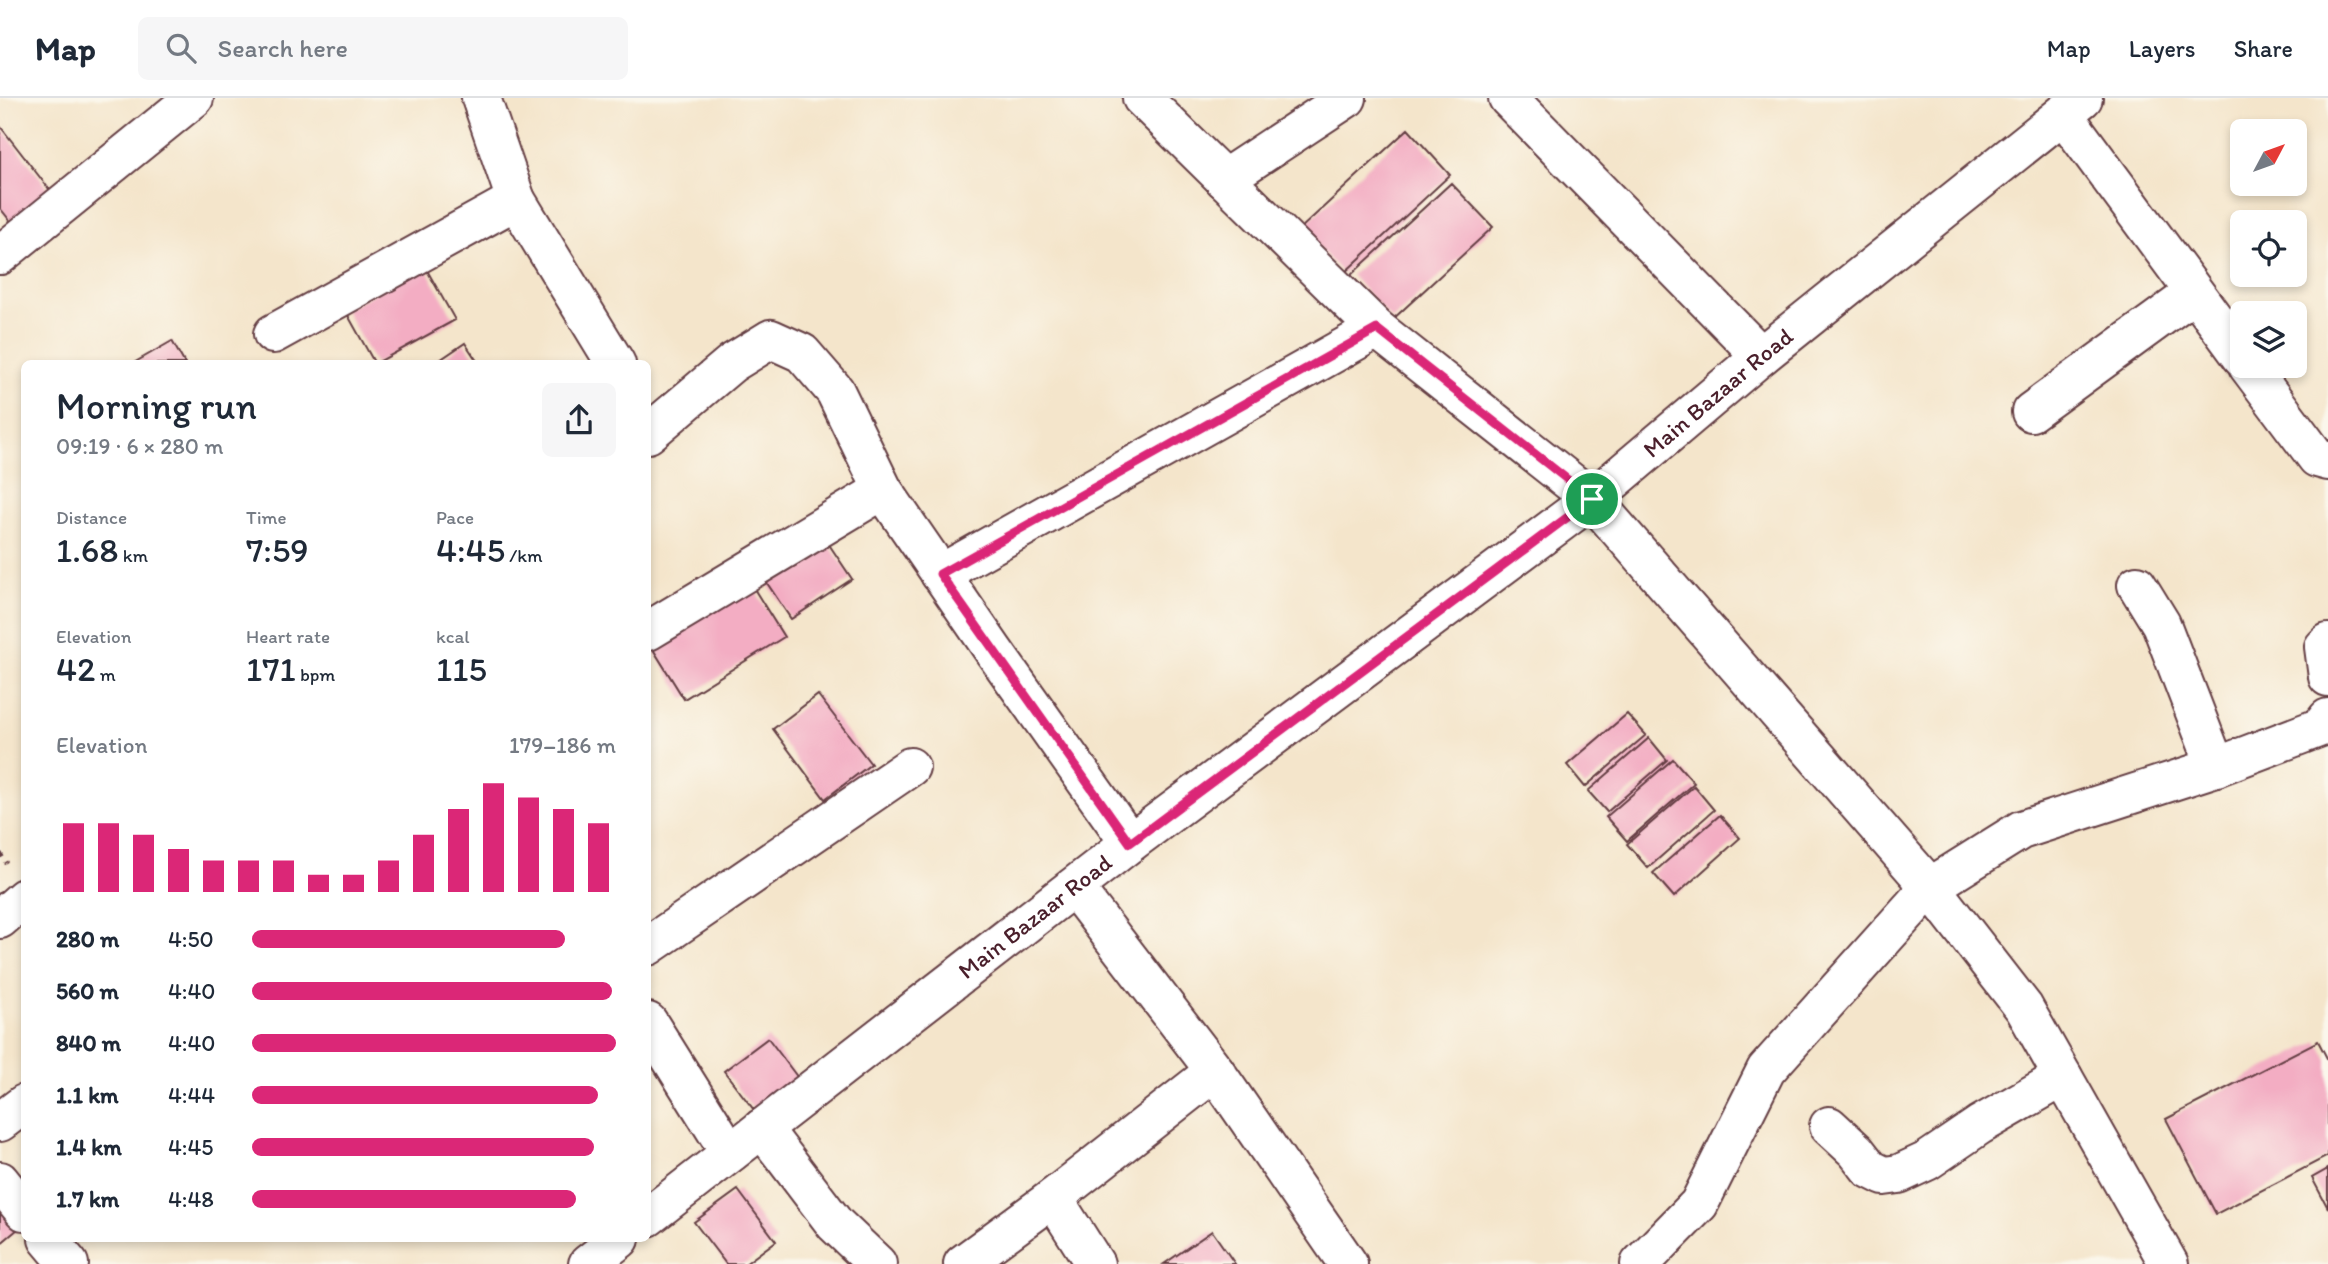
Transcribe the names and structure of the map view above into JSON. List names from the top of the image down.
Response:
{
  "streets": {
    "street": ["Main Bazaar Road"]
  },
  "north": "top right",
  "page": {
    "header": "Map",
    "search": "Search here",
    "nav": ["Map", "Layers", "Share"],
    "heading": ["Morning run", "09:19 · 6 × 280 m"],
    "stats": [
      ["Distance", "1.68 km"],
      ["Time", "7:59"],
      ["Pace", "4:45 /km"],
      ["Elevation", "42 m"],
      ["Heart rate", "171 bpm"],
      ["kcal", "115"]
    ],
    "chart": ["Elevation", "179–186 m"],
    "list": [
      {
        "name": "280 m",
        "note": "4:50"
      },
      {
        "name": "560 m",
        "note": "4:40"
      },
      {
        "name": "840 m",
        "note": "4:40"
      },
      {
        "name": "1.1 km",
        "note": "4:44"
      },
      {
        "name": "1.4 km",
        "note": "4:45"
      },
      {
        "name": "1.7 km",
        "note": "4:48"
      }
    ]
  }
}
